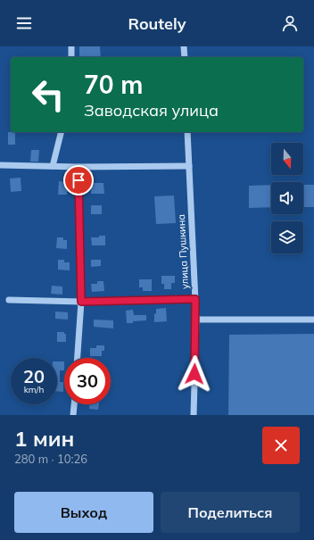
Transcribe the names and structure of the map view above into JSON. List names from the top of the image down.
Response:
{
  "streets": {
    "street": ["улица Пушкина"]
  },
  "north": "bottom",
  "page": {
    "header": "Routely",
    "turn": ["70 m", "Заводская улица"],
    "speed": "20 km/h",
    "limit": "30",
    "heading": ["1 мин", "280 m · 10:26"],
    "buttons": ["Выход", "Поделиться"]
  }
}
